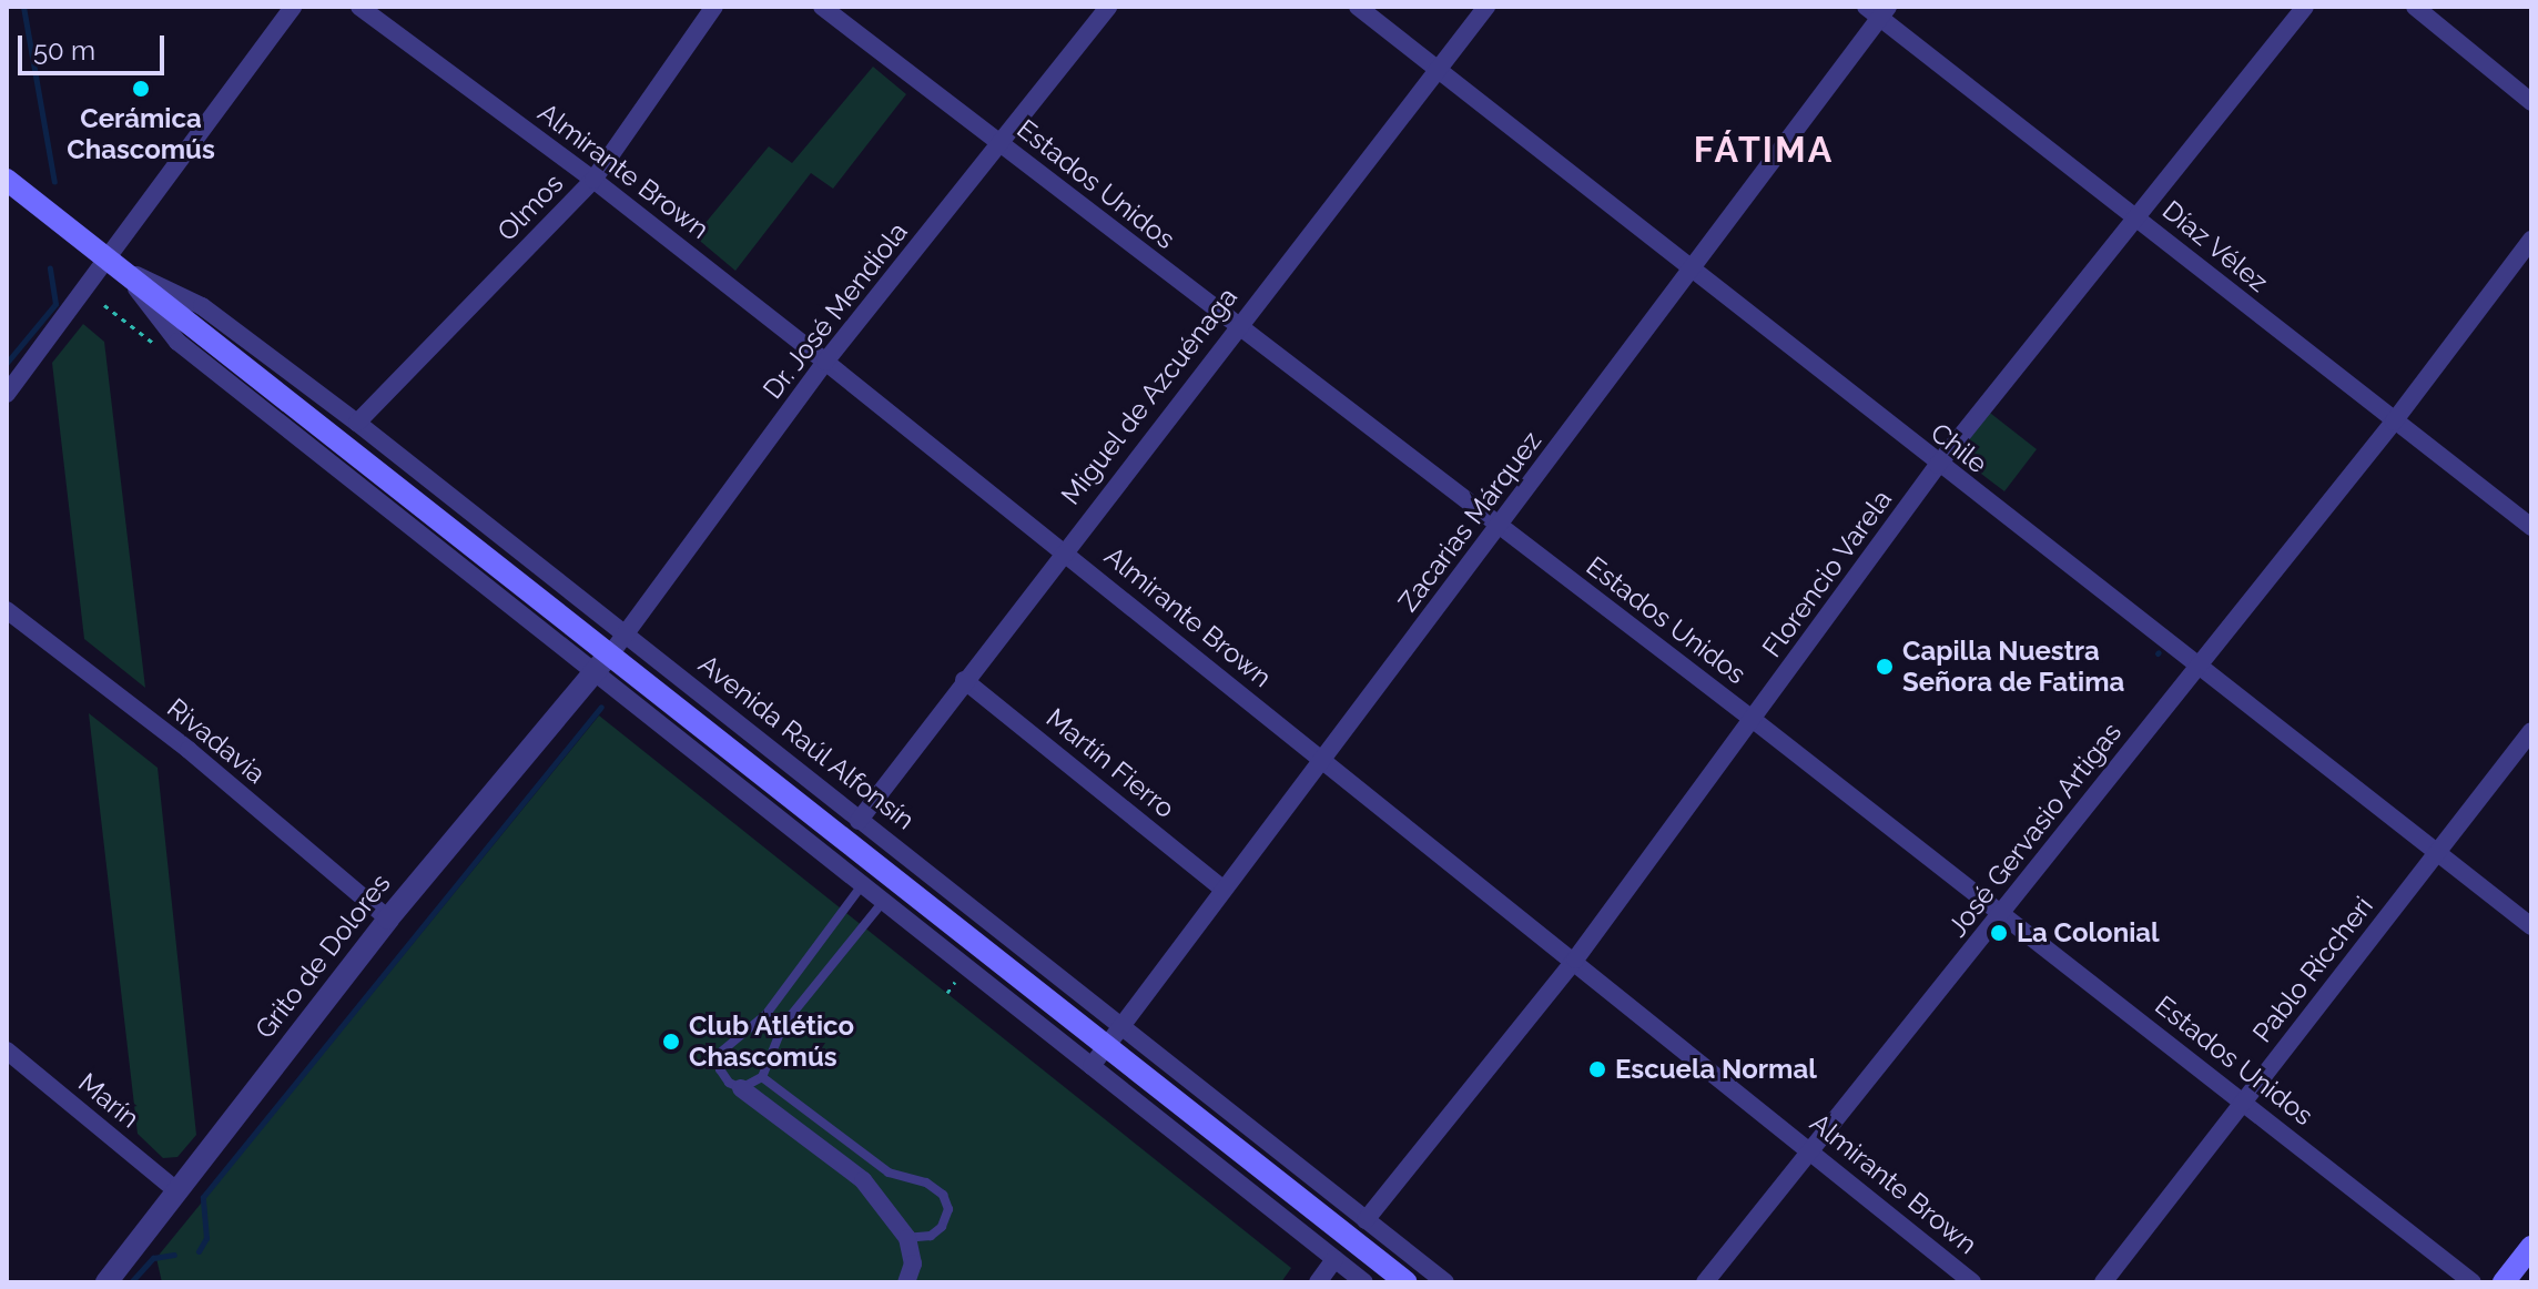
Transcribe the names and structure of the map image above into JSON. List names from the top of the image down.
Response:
{
  "streets": {
    "main road": ["Avenida Raúl Alfonsín"],
    "street": [
      "Almirante Brown",
      "Estados Unidos",
      "Olmos",
      "Díaz Vélez",
      "Dr. José Mendiola",
      "Miguel de Azcuénaga",
      "Chile",
      "Zacarias Márquez",
      "Florencio Varela",
      "Rivadavia",
      "Martín Fierro",
      "José Gervasio Artigas",
      "Grito de Dolores",
      "Pablo Riccheri",
      "Marín"
    ]
  },
  "crossings": [
    ["Almirante Brown", "Olmos"],
    ["Almirante Brown", "Dr. José Mendiola"],
    ["Almirante Brown", "Miguel de Azcuénaga"],
    ["Almirante Brown", "Zacarias Márquez"],
    ["Almirante Brown", "Florencio Varela"],
    ["Almirante Brown", "José Gervasio Artigas"],
    ["Estados Unidos", "Dr. José Mendiola"],
    ["Estados Unidos", "Miguel de Azcuénaga"],
    ["Estados Unidos", "Zacarias Márquez"],
    ["Estados Unidos", "Florencio Varela"],
    ["Estados Unidos", "José Gervasio Artigas"],
    ["Estados Unidos", "Pablo Riccheri"],
    ["Olmos", "Avenida Raúl Alfonsín"],
    ["Díaz Vélez", "Zacarias Márquez"],
    ["Díaz Vélez", "Florencio Varela"],
    ["Díaz Vélez", "José Gervasio Artigas"],
    ["Dr. José Mendiola", "Avenida Raúl Alfonsín"],
    ["Dr. José Mendiola", "Grito de Dolores"],
    ["Miguel de Azcuénaga", "Chile"],
    ["Miguel de Azcuénaga", "Avenida Raúl Alfonsín"],
    ["Miguel de Azcuénaga", "Martín Fierro"],
    ["Chile", "Zacarias Márquez"],
    ["Chile", "Florencio Varela"],
    ["Chile", "José Gervasio Artigas"],
    ["Chile", "Pablo Riccheri"],
    ["Zacarias Márquez", "Avenida Raúl Alfonsín"],
    ["Zacarias Márquez", "Martín Fierro"],
    ["Florencio Varela", "Avenida Raúl Alfonsín"],
    ["Rivadavia", "Grito de Dolores"],
    ["Avenida Raúl Alfonsín", "Grito de Dolores"],
    ["Grito de Dolores", "Marín"]
  ],
  "districts": ["FÁTIMA"],
  "places": [
    "Cerámica Chascomús",
    "Capilla Nuestra Señora de Fatima",
    "La Colonial",
    "Club Atlético Chascomús",
    "Escuela Normal"
  ],
  "scale_bar": "50 m"
}
